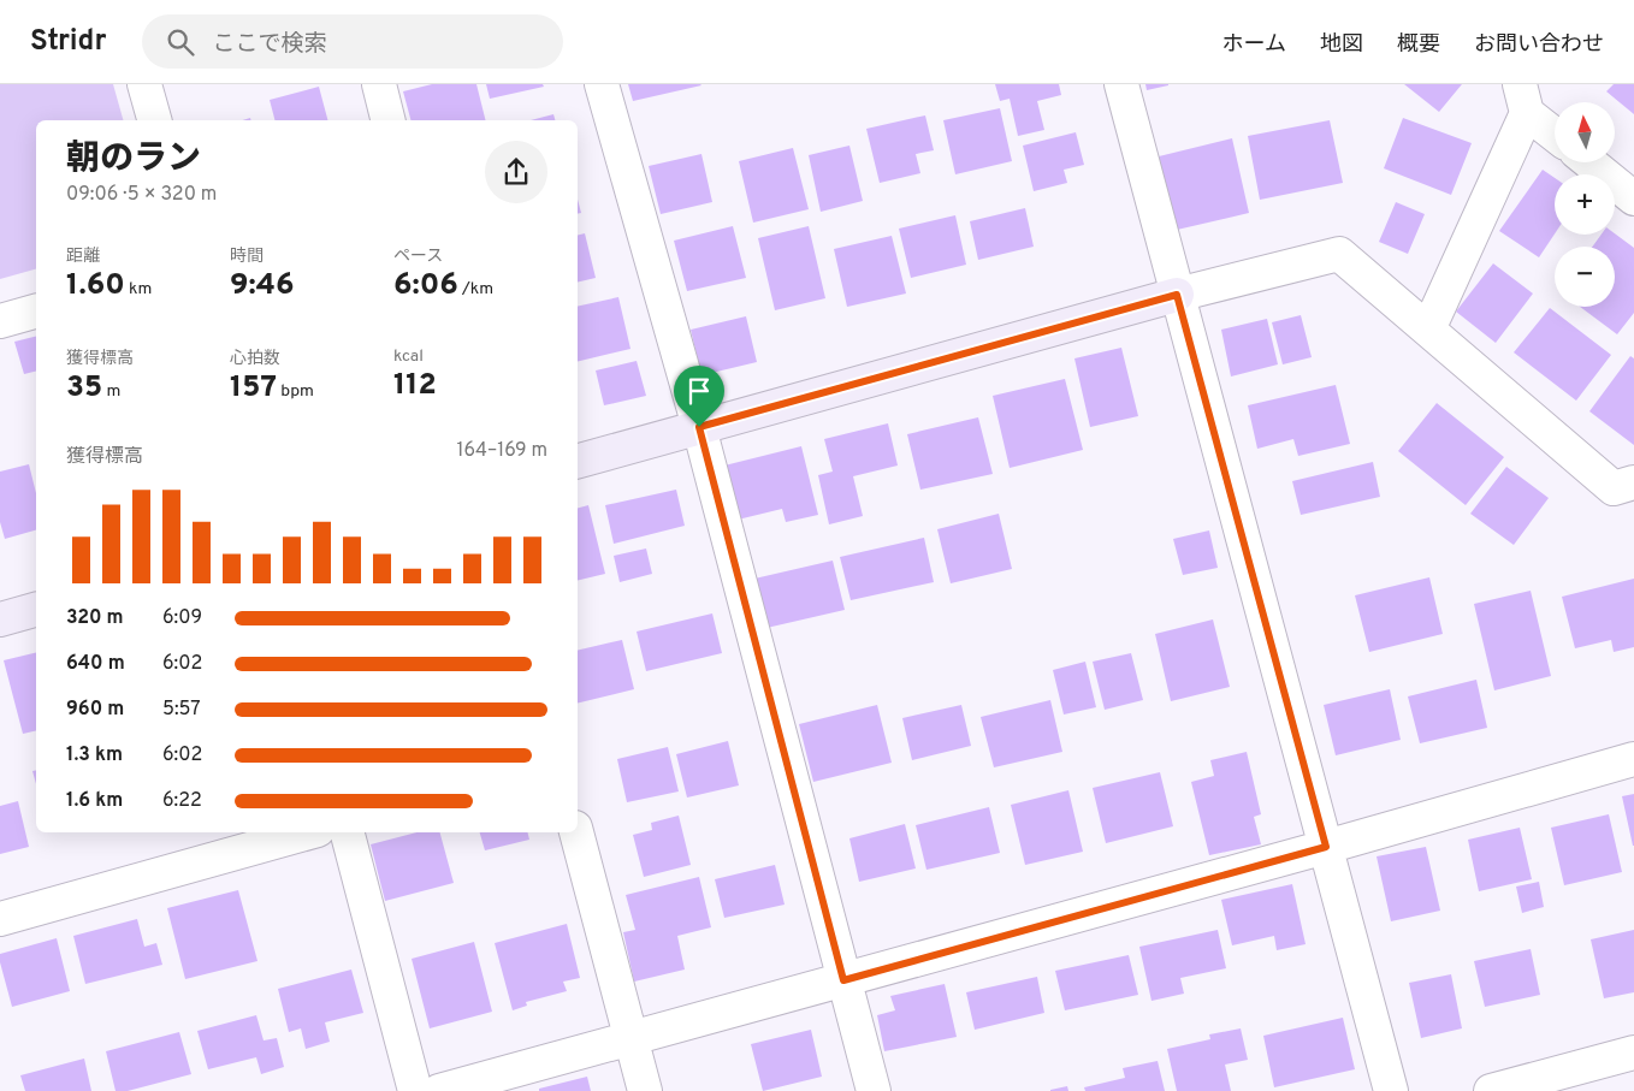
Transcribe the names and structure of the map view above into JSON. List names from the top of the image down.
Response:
{
  "north": "top",
  "page": {
    "header": "Stridr",
    "search": "ここで検索",
    "nav": [
      "ホーム",
      "地図",
      "概要",
      "お問い合わせ"
    ],
    "map_buttons": ["+", "−"],
    "heading": ["朝のラン", "09:06 · 5 × 320 m"],
    "stats": [
      ["距離", "1.60 km"],
      ["時間", "9:46"],
      ["ペース", "6:06 /km"],
      ["獲得標高", "35 m"],
      ["心拍数", "157 bpm"],
      ["kcal", "112"]
    ],
    "chart": ["獲得標高", "164–169 m"],
    "list": [
      {
        "name": "320 m",
        "note": "6:09"
      },
      {
        "name": "640 m",
        "note": "6:02"
      },
      {
        "name": "960 m",
        "note": "5:57"
      },
      {
        "name": "1.3 km",
        "note": "6:02"
      },
      {
        "name": "1.6 km",
        "note": "6:22"
      }
    ]
  }
}
